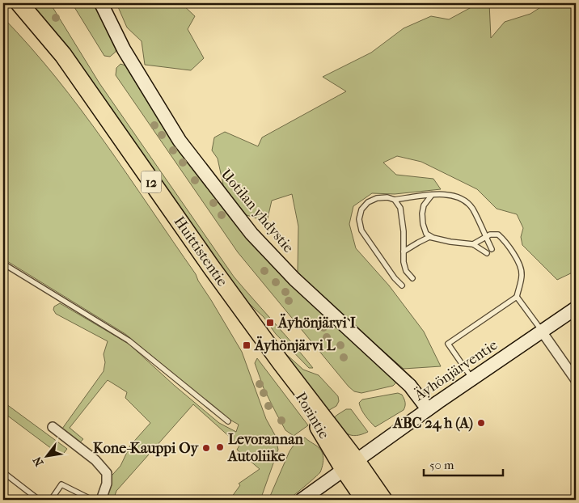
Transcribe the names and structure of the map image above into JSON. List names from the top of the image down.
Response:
{
  "streets": {
    "highway": ["12", "Huittistentie"],
    "main road": ["Uotilan yhdystie", "Äyhönjärventie"]
  },
  "crossings": [
    ["Uotilan yhdystie", "Äyhönjärventie"],
    ["Huittistentie", "Äyhönjärventie"]
  ],
  "places": {
    "transit": ["Äyhönjärvi I", "Äyhönjärvi L"],
    "other": ["ABC 24 h (A)", "Levorannan Autoliike", "Kone-Kauppi Oy"]
  },
  "scale_bar": "50 m",
  "north": "bottom left"
}
